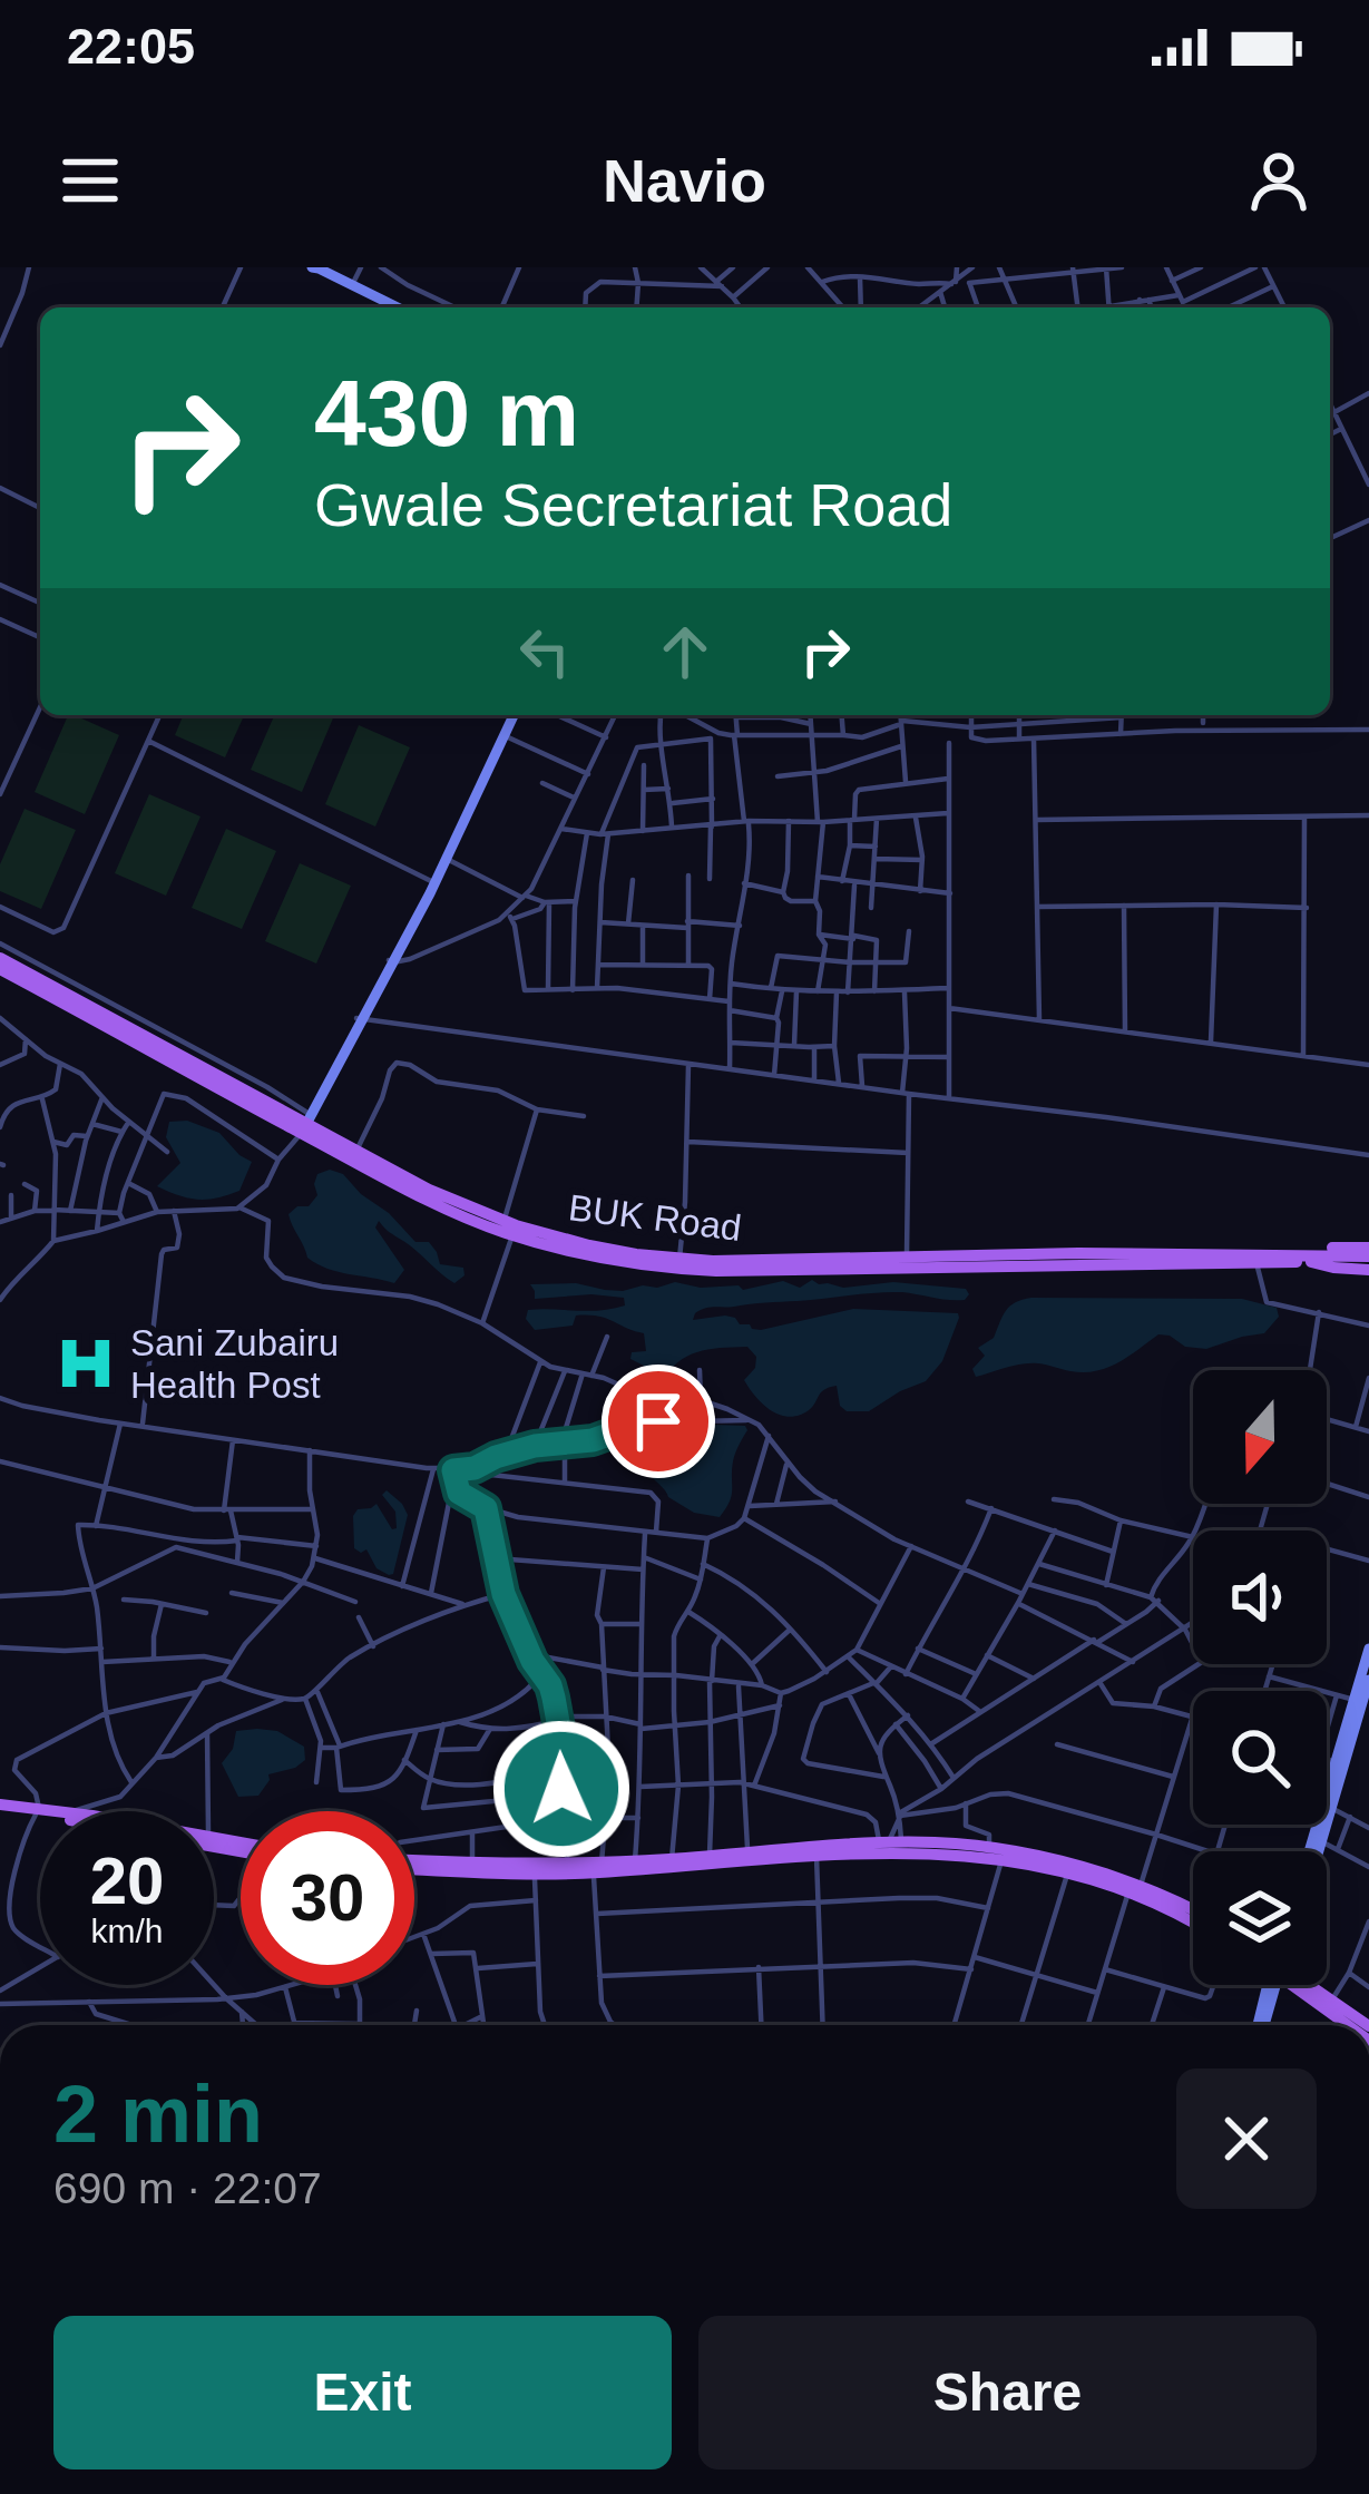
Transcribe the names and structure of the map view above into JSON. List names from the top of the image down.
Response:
{
  "streets": {
    "main road": ["BUK Road"]
  },
  "places": {
    "hospital": ["Sani Zubairu Health Post"]
  },
  "north": "bottom",
  "page": {
    "status": "22:05",
    "header": "Navio",
    "turn": ["430 m", "Gwale Secretariat Road"],
    "speed": "20 km/h",
    "limit": "30",
    "heading": ["2 min", "690 m · 22:07"],
    "buttons": ["Exit", "Share"]
  }
}
